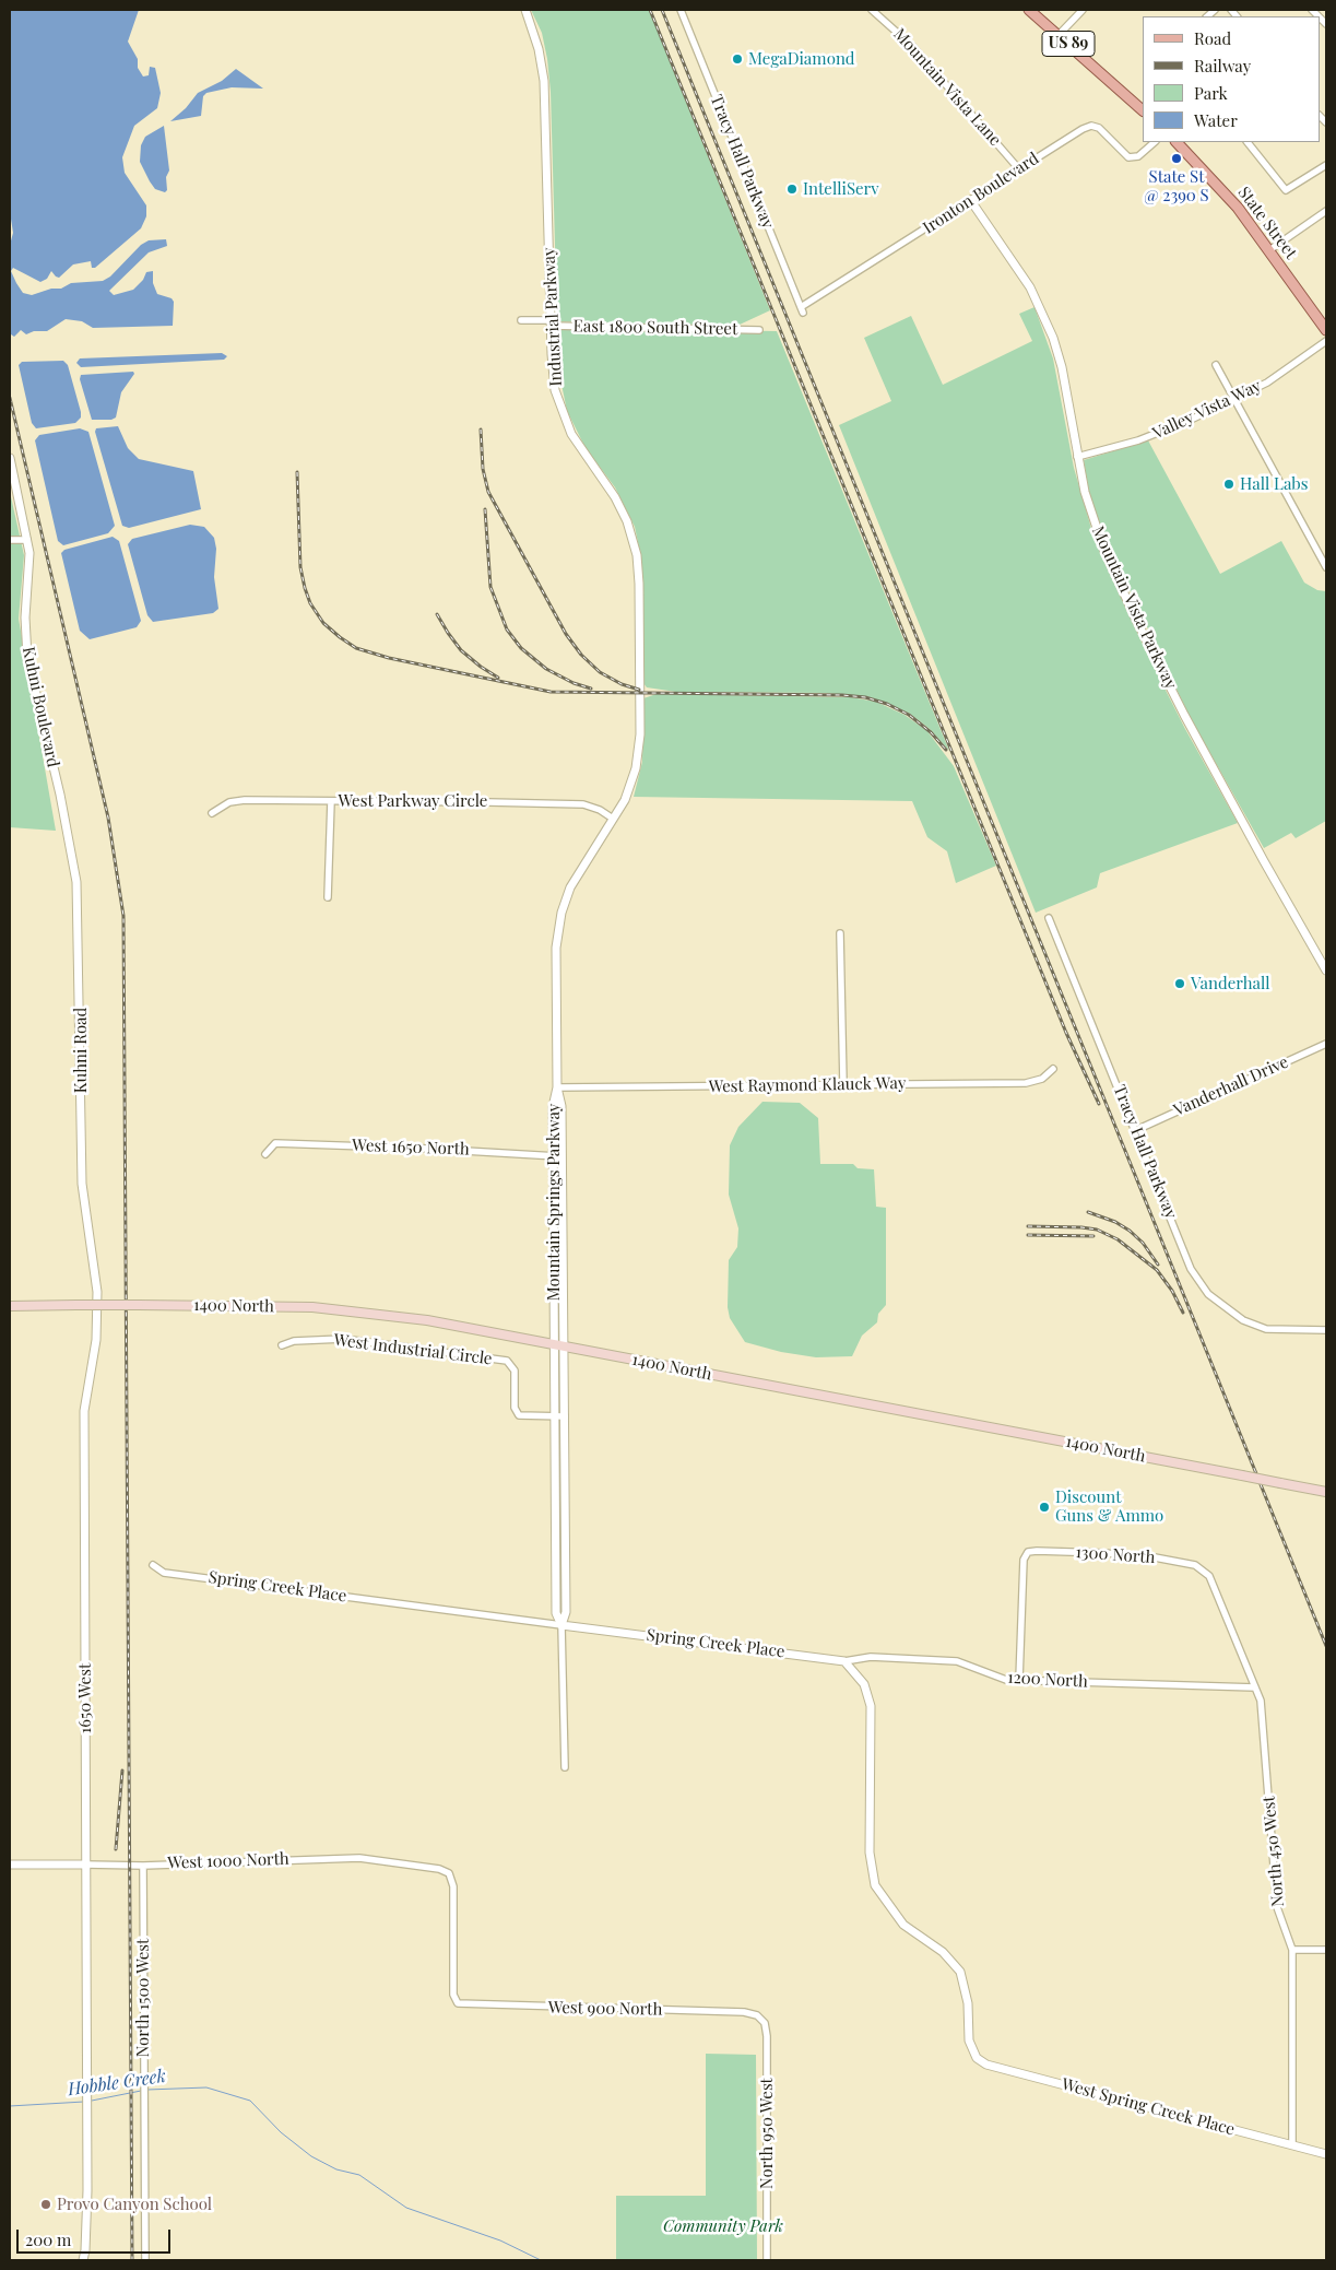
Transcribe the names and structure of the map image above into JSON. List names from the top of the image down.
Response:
{
  "streets": {
    "main road": ["US 89", "State Street", "1400 North"],
    "street": [
      "Mountain Vista Lane",
      "Tracy Hall Parkway",
      "Ironton Boulevard",
      "Industrial Parkway",
      "East 1800 South Street",
      "Valley Vista Way",
      "Mountain Vista Parkway",
      "Kuhni Boulevard",
      "West Parkway Circle",
      "Kuhni Road",
      "West Raymond Klauck Way",
      "Vanderhall Drive",
      "West 1650 North",
      "Mountain Springs Parkway",
      "West Industrial Circle",
      "1300 North",
      "Spring Creek Place",
      "1200 North",
      "1650 West",
      "North 450 West",
      "West 1000 North",
      "North 1500 West",
      "West 900 North",
      "West Spring Creek Place",
      "North 950 West"
    ]
  },
  "crossings": [
    ["Mountain Vista Lane", "Ironton Boulevard"],
    ["Tracy Hall Parkway", "Ironton Boulevard"],
    ["Tracy Hall Parkway", "Vanderhall Drive"],
    ["Ironton Boulevard", "Mountain Vista Parkway"],
    ["Industrial Parkway", "East 1800 South Street"],
    ["Industrial Parkway", "West Parkway Circle"],
    ["Industrial Parkway", "West Raymond Klauck Way"],
    ["Industrial Parkway", "Mountain Springs Parkway"],
    ["Valley Vista Way", "Mountain Vista Parkway"],
    ["Kuhni Boulevard", "Kuhni Road"],
    ["Kuhni Road", "1650 West"],
    ["West Raymond Klauck Way", "Mountain Springs Parkway"],
    ["West 1650 North", "Mountain Springs Parkway"],
    ["Mountain Springs Parkway", "1400 North"],
    ["Mountain Springs Parkway", "West Industrial Circle"],
    ["Mountain Springs Parkway", "Spring Creek Place"],
    ["1300 North", "1200 North"],
    ["1300 North", "North 450 West"],
    ["Spring Creek Place", "1200 North"],
    ["Spring Creek Place", "West Spring Creek Place"],
    ["1200 North", "North 450 West"],
    ["1200 North", "West Spring Creek Place"],
    ["1650 West", "West 1000 North"],
    ["North 450 West", "West Spring Creek Place"],
    ["West 1000 North", "North 1500 West"],
    ["West 1000 North", "West 900 North"],
    ["West 900 North", "North 950 West"]
  ],
  "water": ["Hobble Creek"],
  "parks": ["Community Park"],
  "places": [
    "MegaDiamond",
    "State St @ 2390 S",
    "IntelliServ",
    "Hall Labs",
    "Vanderhall",
    "Discount Guns & Ammo",
    "Provo Canyon School"
  ],
  "legend": [
    "Road",
    "Railway",
    "Park",
    "Water"
  ],
  "scale_bar": "200 m"
}
